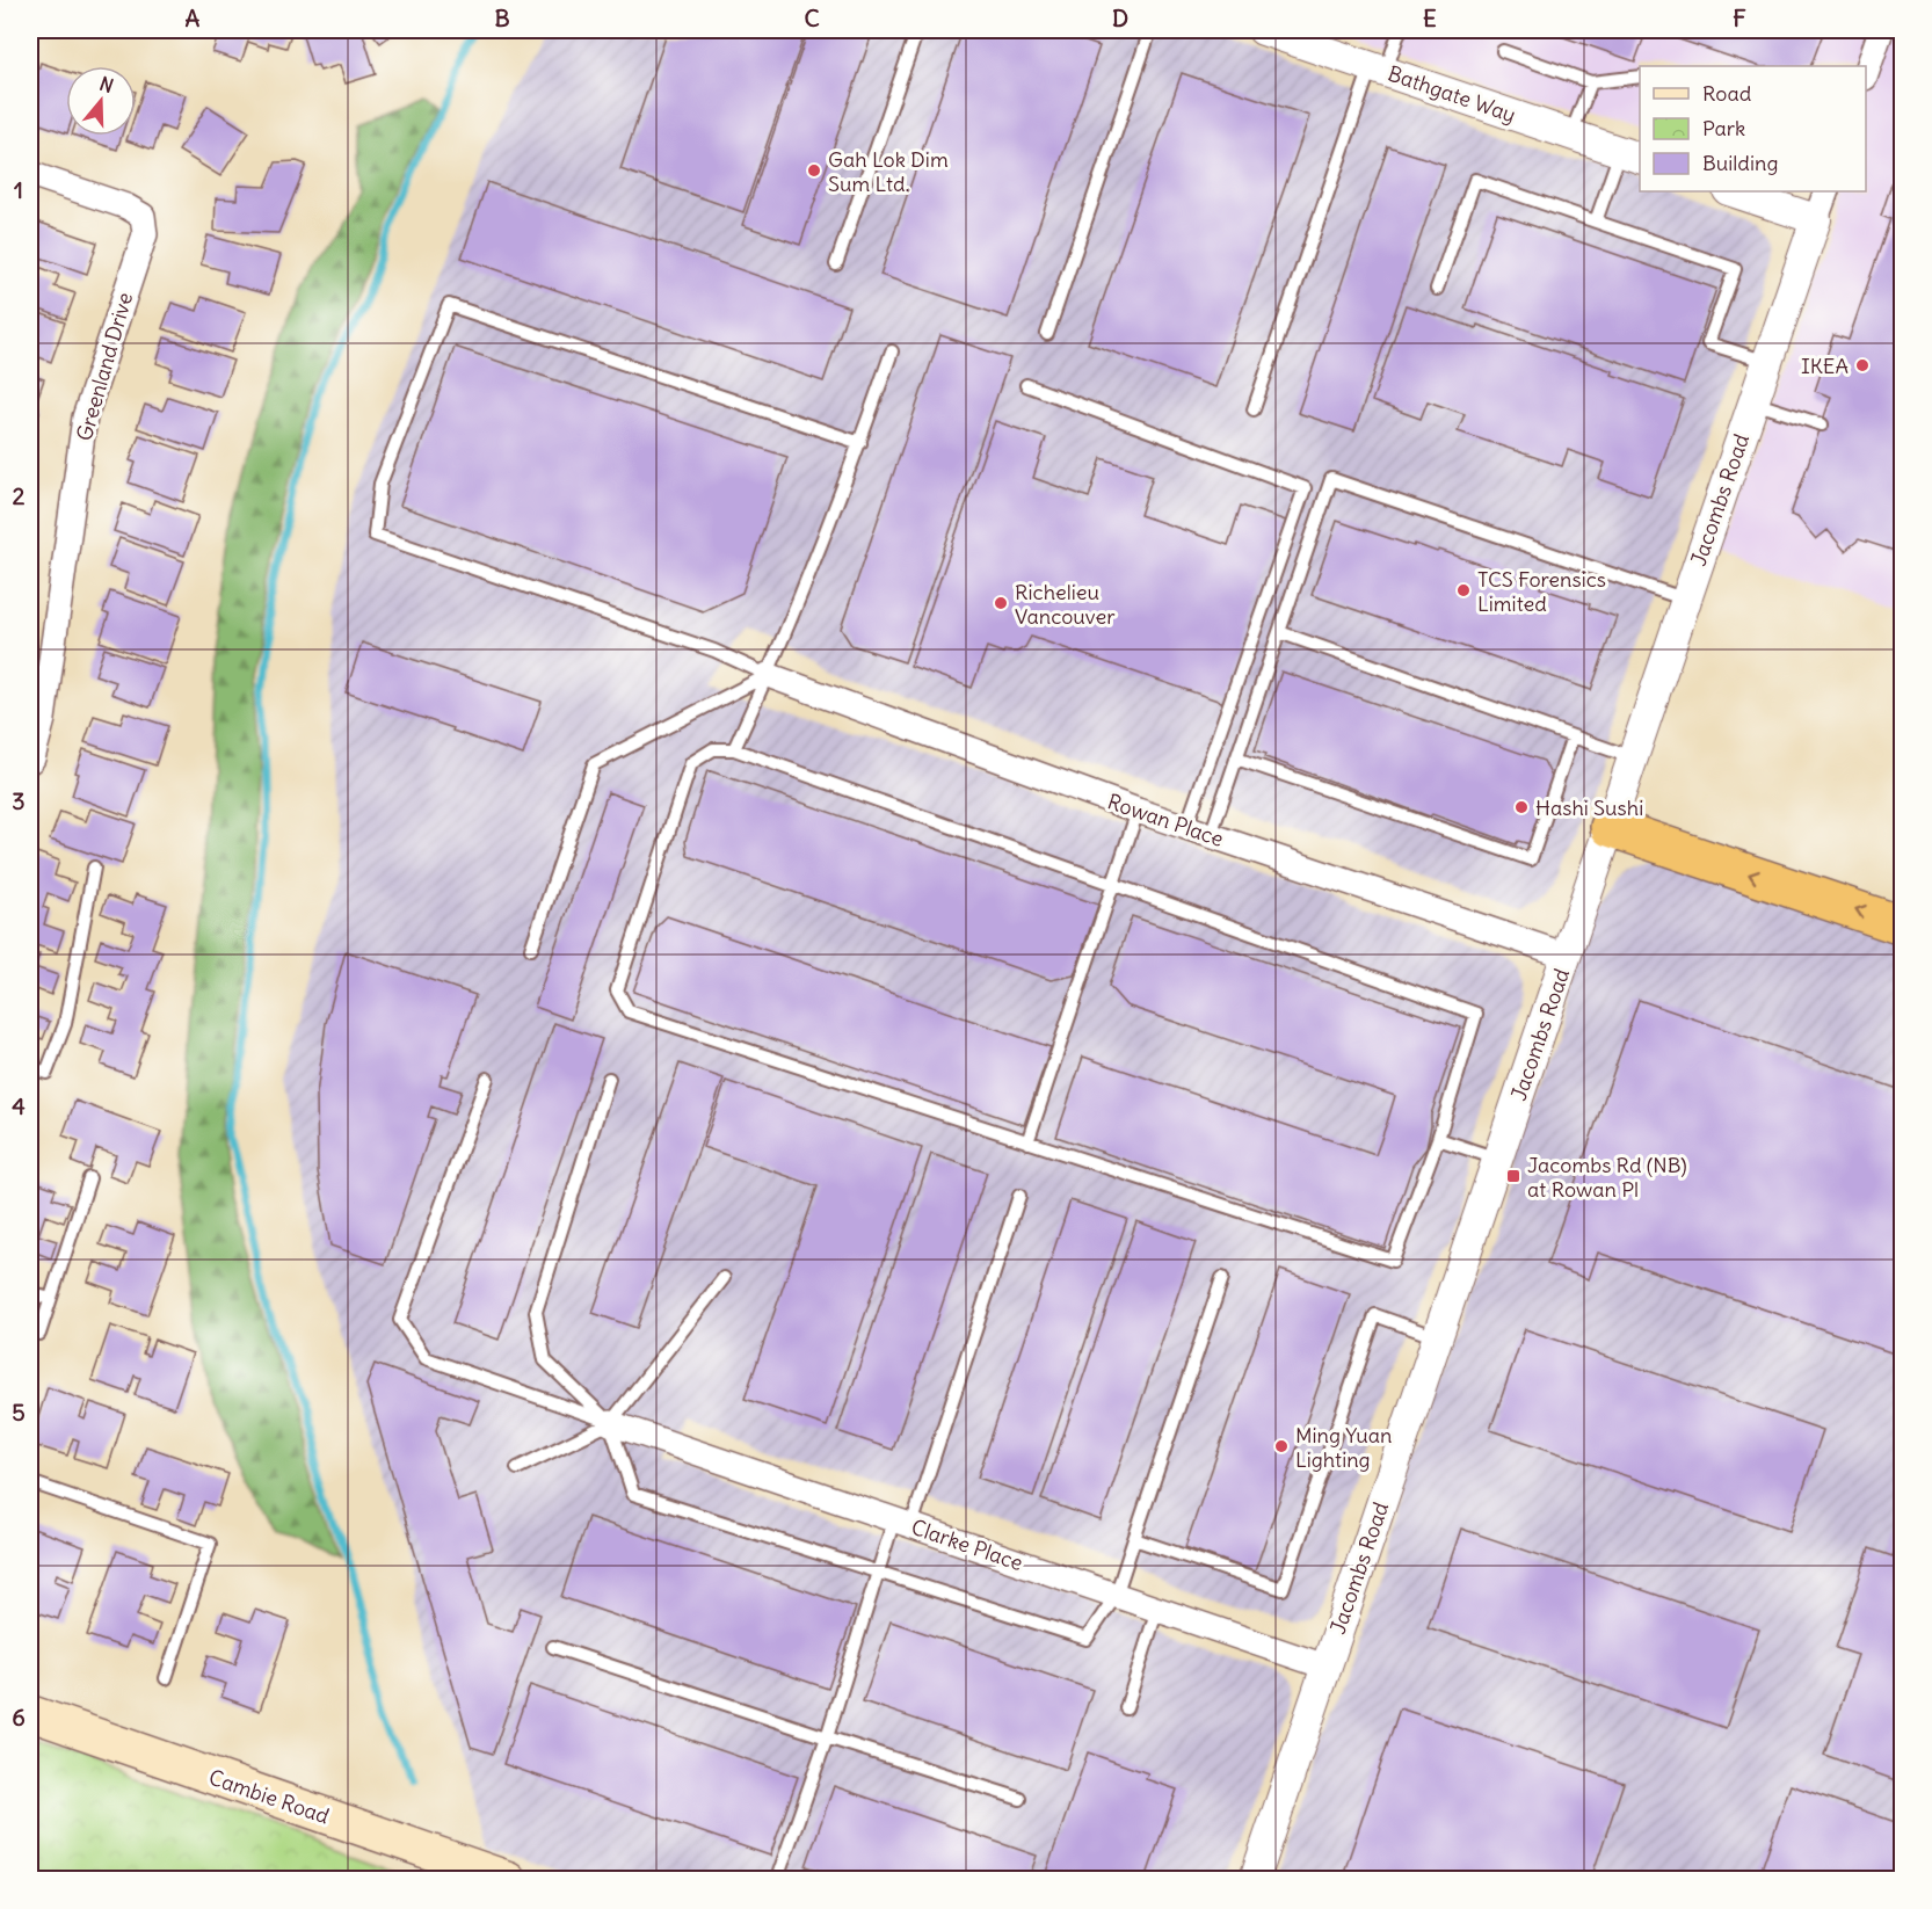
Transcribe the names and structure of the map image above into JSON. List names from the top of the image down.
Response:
{
  "streets": {
    "main road": ["Cambie Road"],
    "street": [
      "Bathgate Way",
      "Greenland Drive",
      "Jacombs Road",
      "Rowan Place",
      "Clarke Place"
    ]
  },
  "crossings": [
    ["Jacombs Road", "Rowan Place"],
    ["Jacombs Road", "Clarke Place"]
  ],
  "places": {
    "other": [
      "Gah Lok Dim Sum Ltd.",
      "IKEA",
      "TCS Forensics Limited",
      "Richelieu Vancouver",
      "Hashi Sushi",
      "Ming Yuan Lighting"
    ],
    "transit": ["Jacombs Rd (NB) at Rowan Pl"]
  },
  "legend": ["Road", "Park", "Building"],
  "north": "top",
  "grid": {
    "columns": [
      "A",
      "B",
      "C",
      "D",
      "E",
      "F"
    ],
    "rows": [
      "1",
      "2",
      "3",
      "4",
      "5",
      "6"
    ]
  }
}
